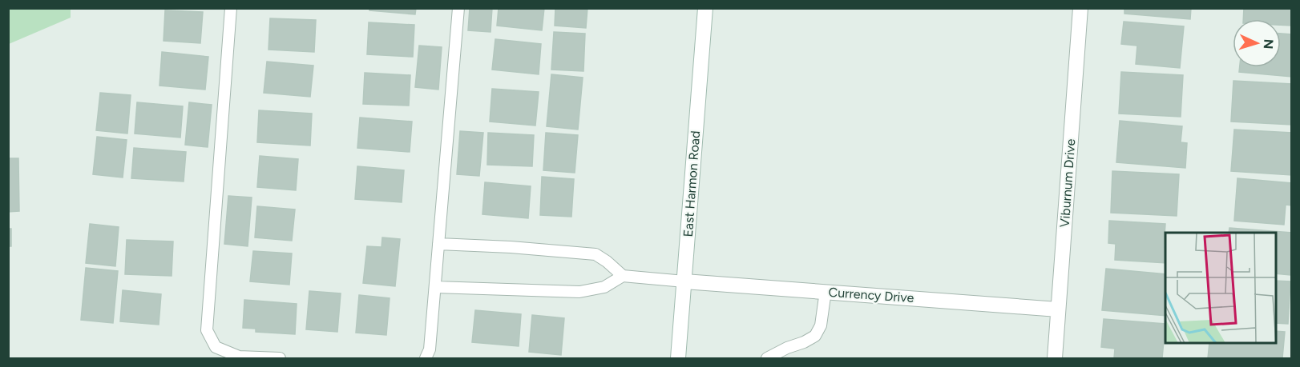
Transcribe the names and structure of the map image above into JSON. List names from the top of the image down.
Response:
{
  "streets": {
    "street": ["Viburnum Drive", "East Harmon Road", "Currency Drive"]
  },
  "crossings": [
    ["Viburnum Drive", "Currency Drive"],
    ["East Harmon Road", "Currency Drive"]
  ],
  "north": "right"
}
